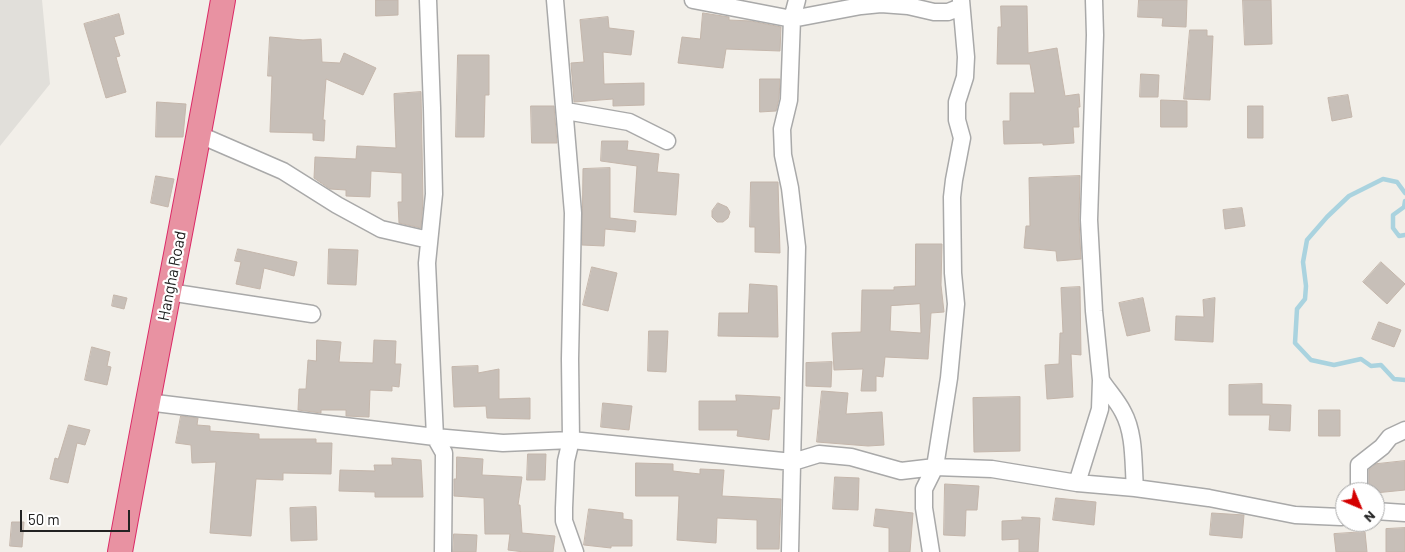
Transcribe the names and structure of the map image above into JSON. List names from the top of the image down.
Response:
{
  "streets": {
    "highway": ["Hangha Road"]
  },
  "scale_bar": "50 m",
  "north": "bottom right"
}
